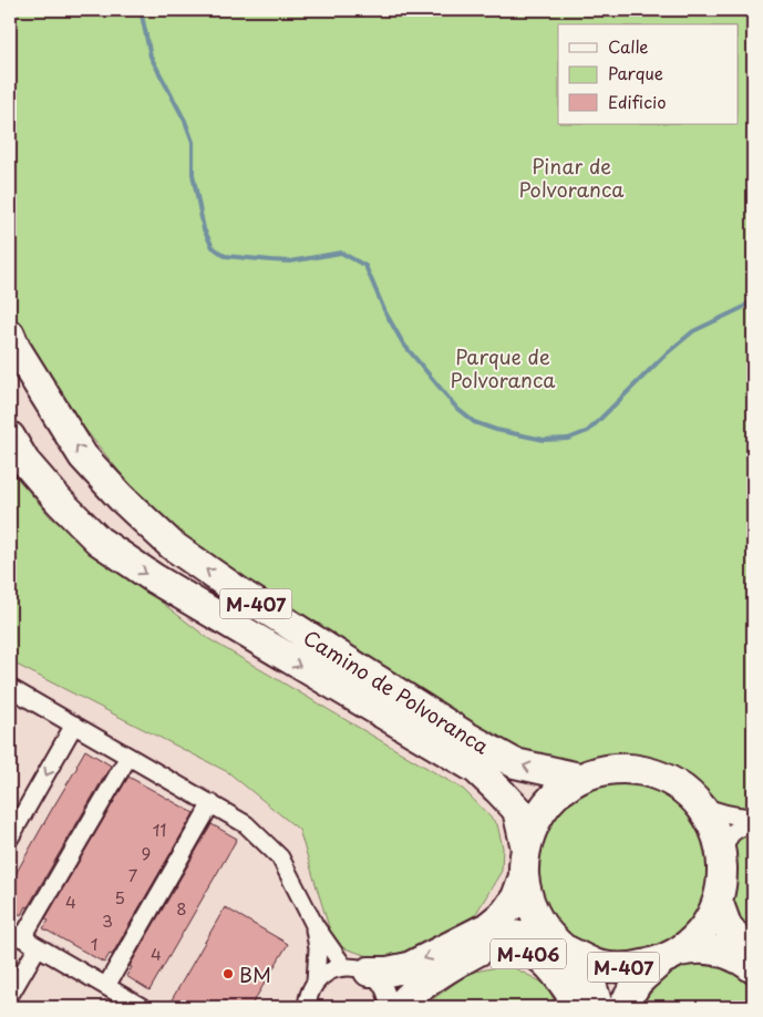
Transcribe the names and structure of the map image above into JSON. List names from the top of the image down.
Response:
{
  "streets": {
    "highway": ["M-407", "Camino de Polvoranca", "M-406"]
  },
  "crossings": [
    ["M-407", "Camino de Polvoranca"],
    ["M-407", "M-406"]
  ],
  "parks": ["Pinar de Polvoranca", "Parque de Polvoranca"],
  "places": ["BM"],
  "house_numbers": [
    "11",
    "9",
    "7",
    "5",
    "4",
    "8",
    "3",
    "1",
    "4"
  ],
  "legend": ["Calle", "Parque", "Edificio"]
}
